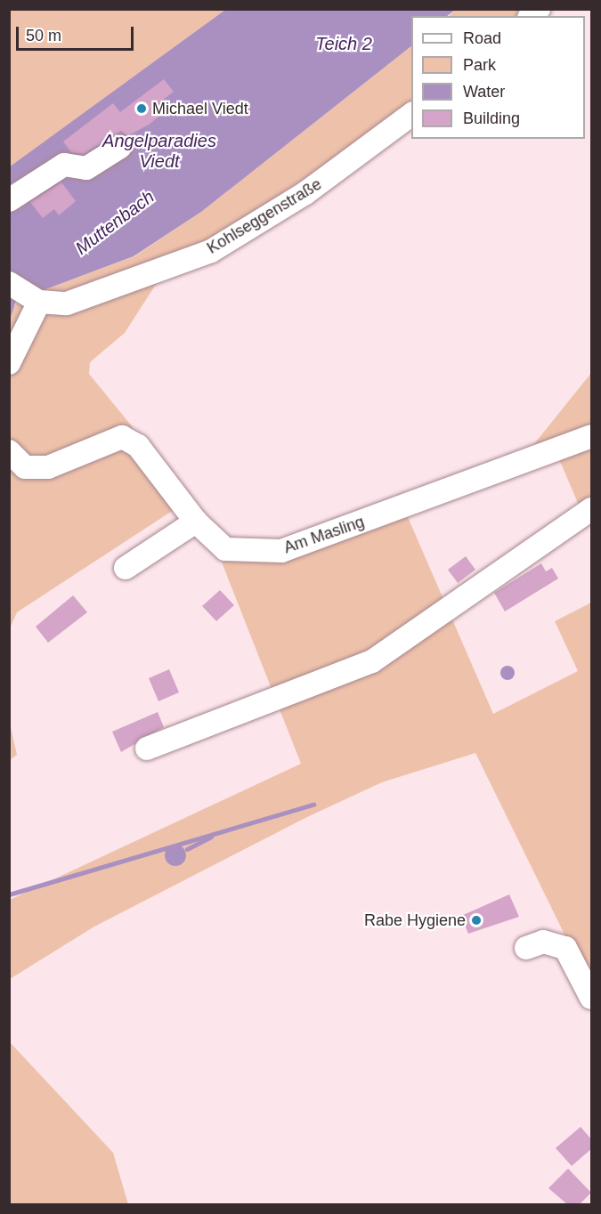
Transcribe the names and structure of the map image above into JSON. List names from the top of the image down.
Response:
{
  "streets": {
    "street": ["Kohlseggenstraße", "Am Masling"]
  },
  "water": ["Teich 2", "Angelparadies Viedt", "Muttenbach"],
  "places": ["Michael Viedt", "Rabe Hygiene"],
  "legend": [
    "Road",
    "Park",
    "Water",
    "Building"
  ],
  "scale_bar": "50 m"
}
